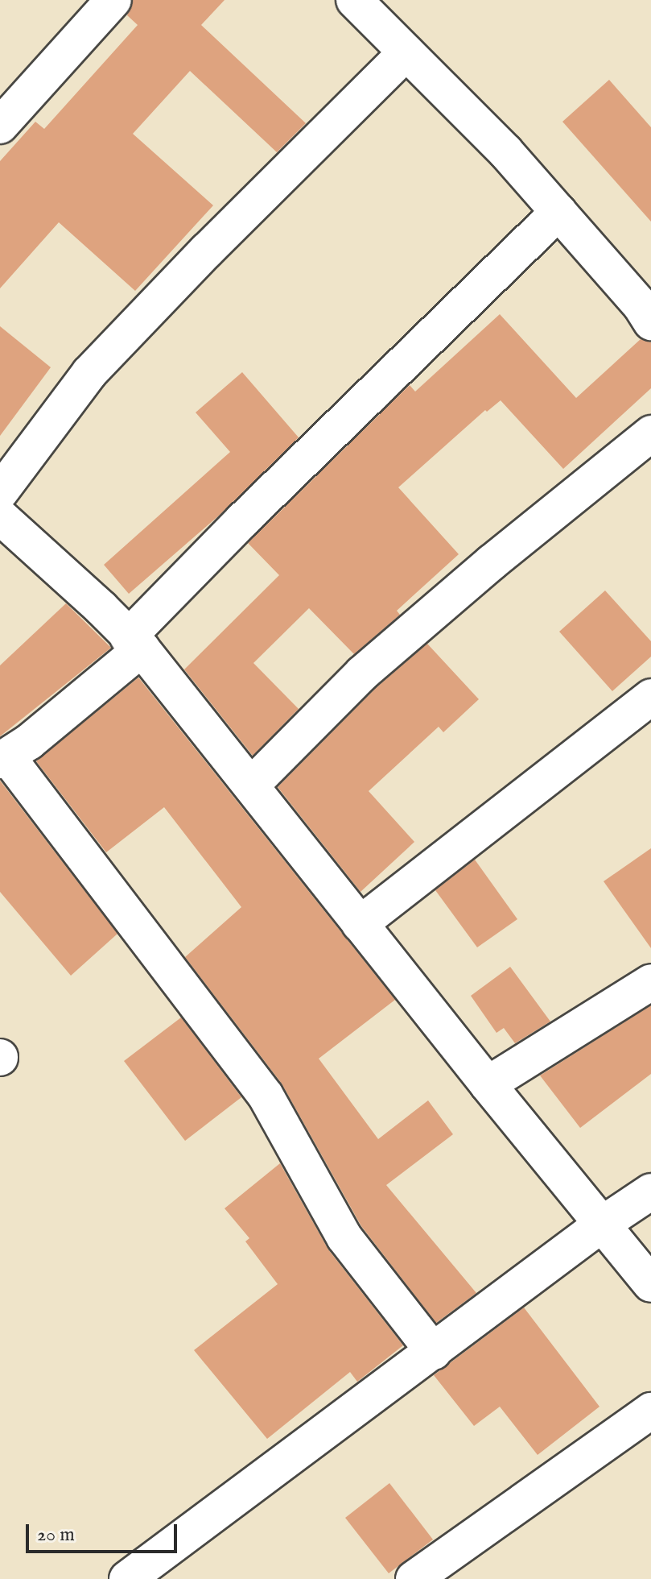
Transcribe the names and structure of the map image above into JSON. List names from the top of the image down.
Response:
{
  "scale_bar": "20 m"
}
